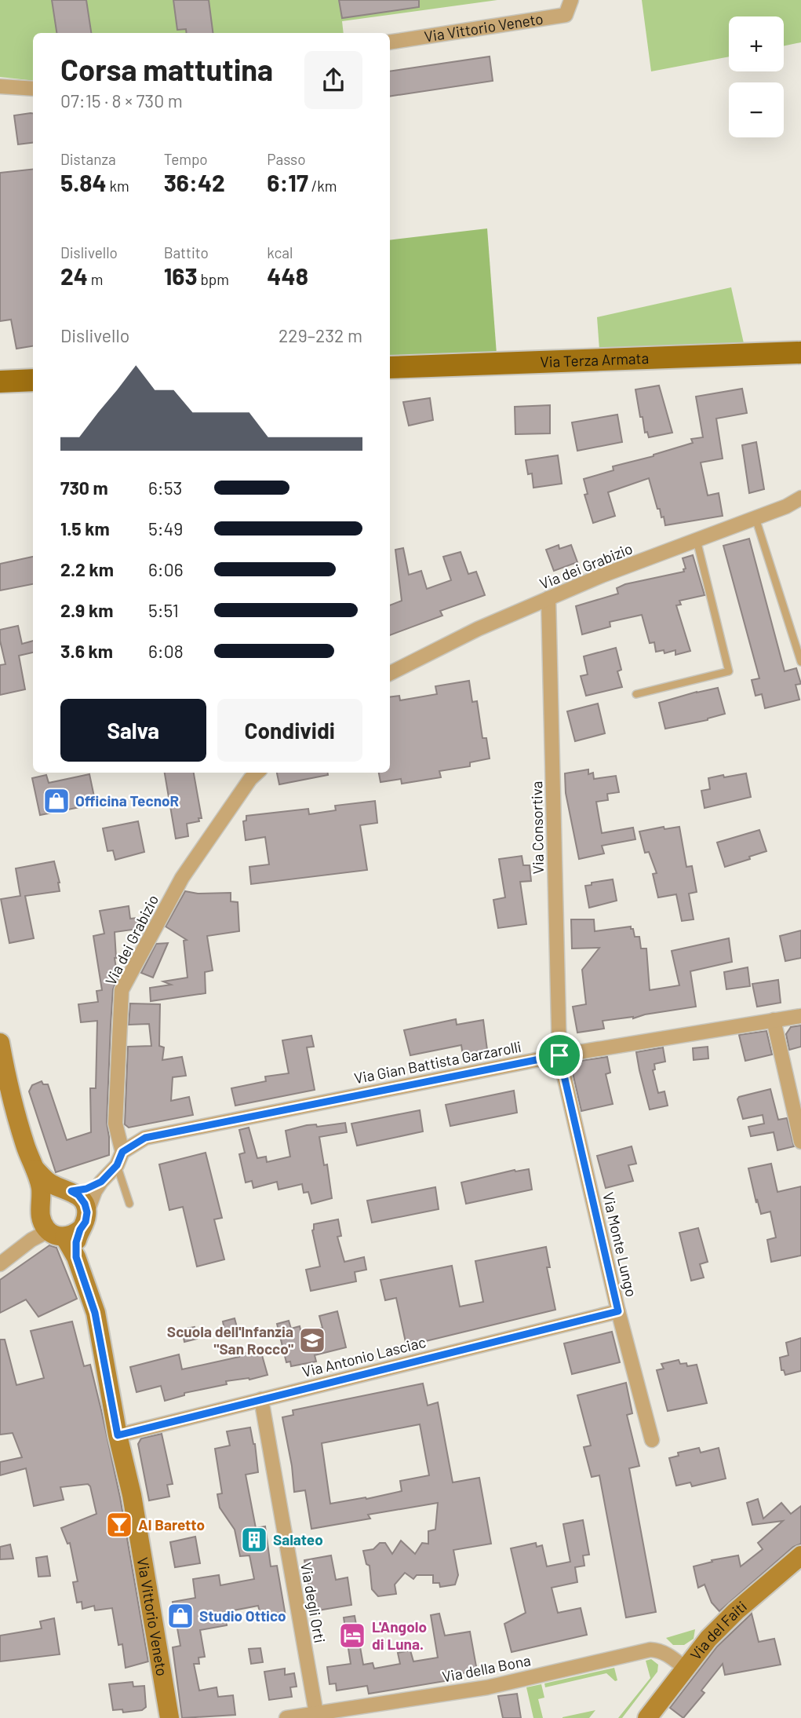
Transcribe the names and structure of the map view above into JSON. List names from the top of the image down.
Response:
{
  "streets": {
    "main road": ["Via Vittorio Veneto", "Via Terza Armata", "Via del Faiti"],
    "street": [
      "Via dei Grabizio",
      "Via Consortiva",
      "Via Gian Battista Garzarolli",
      "Via Monte Lungo",
      "Via Antonio Lasciac",
      "Via degli Orti",
      "Via della Bona"
    ]
  },
  "crossings": [
    ["Via Vittorio Veneto", "Via Antonio Lasciac"],
    ["Via dei Grabizio", "Via Consortiva"],
    ["Via dei Grabizio", "Via Gian Battista Garzarolli"],
    ["Via Consortiva", "Via Gian Battista Garzarolli"],
    ["Via Consortiva", "Via Monte Lungo"],
    ["Via Gian Battista Garzarolli", "Via Monte Lungo"],
    ["Via Monte Lungo", "Via Antonio Lasciac"],
    ["Via Antonio Lasciac", "Via degli Orti"],
    ["Via degli Orti", "Via della Bona"],
    ["Via del Faiti", "Via della Bona"]
  ],
  "places": {
    "shop": ["Officina TecnoR", "Studio Ottico"],
    "school or university": ["Scuola dell'Infanzia \"San Rocco\""],
    "bar": ["Al Baretto"],
    "building": ["Salateo"],
    "hotel": ["L'Angolo di Luna."]
  },
  "page": {
    "map_buttons": ["+", "−"],
    "heading": ["Corsa mattutina", "07:15 · 8 × 730 m"],
    "stats": [
      ["Distanza", "5.84 km"],
      ["Tempo", "36:42"],
      ["Passo", "6:17 /km"],
      ["Dislivello", "24 m"],
      ["Battito", "163 bpm"],
      ["kcal", "448"]
    ],
    "chart": ["Dislivello", "229–232 m"],
    "list": [
      {
        "name": "730 m",
        "note": "6:53"
      },
      {
        "name": "1.5 km",
        "note": "5:49"
      },
      {
        "name": "2.2 km",
        "note": "6:06"
      },
      {
        "name": "2.9 km",
        "note": "5:51"
      },
      {
        "name": "3.6 km",
        "note": "6:08"
      }
    ],
    "buttons": ["Salva", "Condividi"]
  }
}
